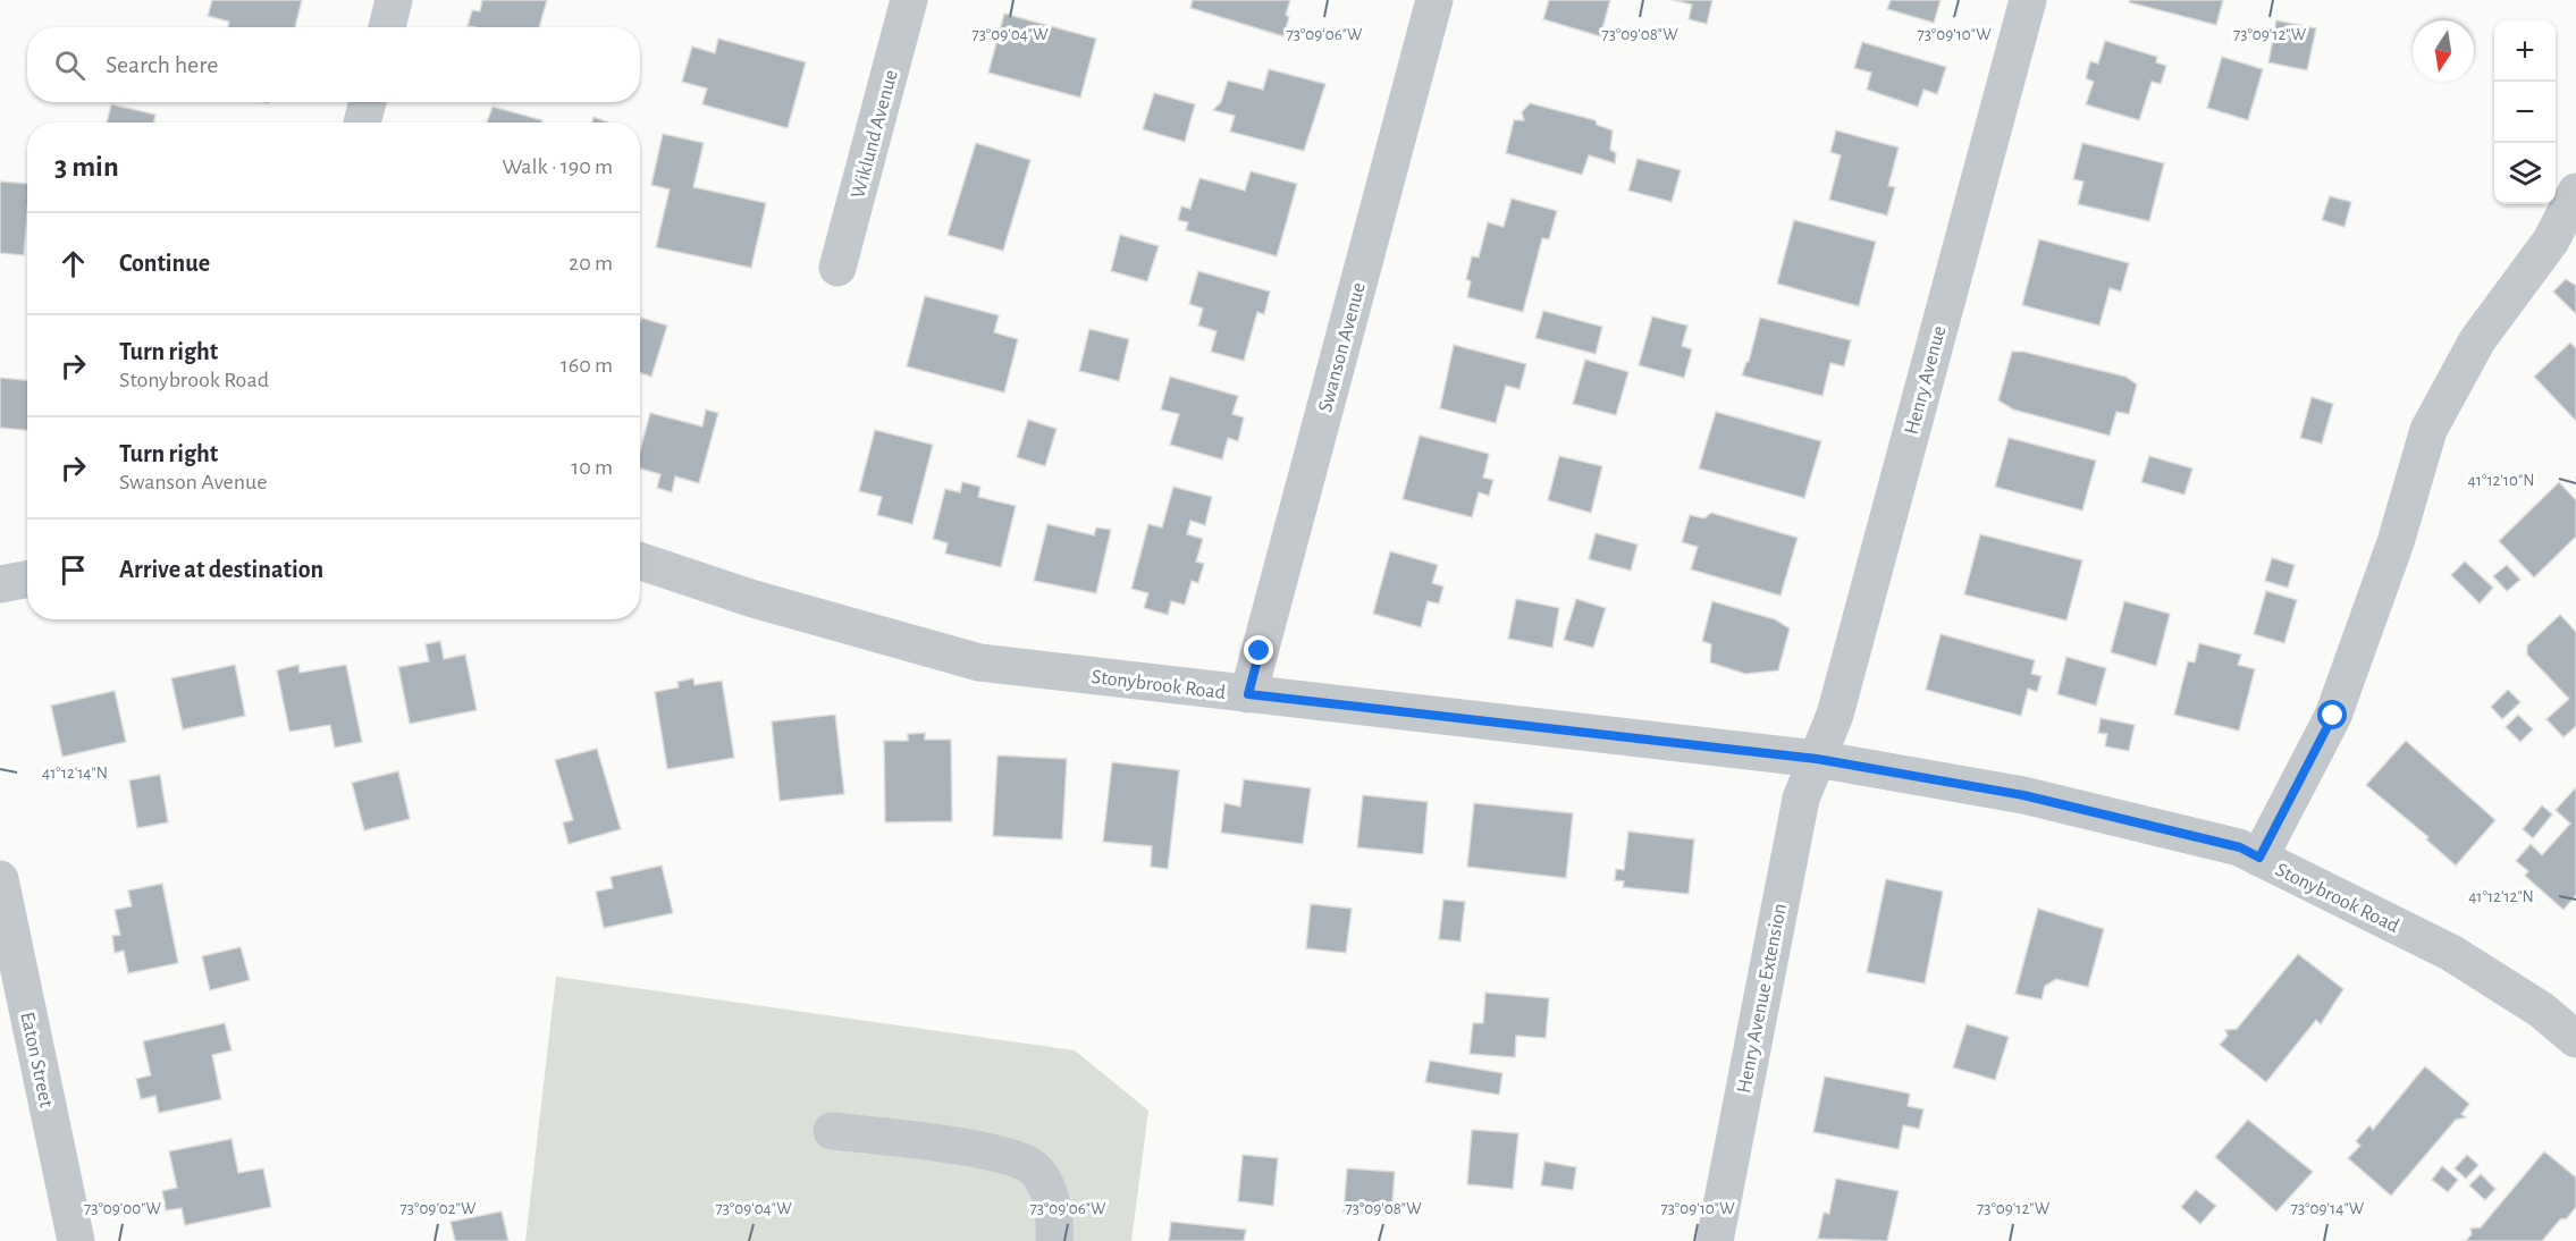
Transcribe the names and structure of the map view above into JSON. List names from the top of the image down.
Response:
{
  "streets": {
    "street": [
      "Wiklund Avenue",
      "Swanson Avenue",
      "Henry Avenue",
      "Stonybrook Road",
      "Henry Avenue Extension",
      "Eaton Street"
    ]
  },
  "crossings": [
    ["Swanson Avenue", "Stonybrook Road"],
    ["Henry Avenue", "Stonybrook Road"],
    ["Henry Avenue", "Henry Avenue Extension"],
    ["Stonybrook Road", "Henry Avenue Extension"]
  ],
  "north": "bottom",
  "page": {
    "map_buttons": ["+", "−"],
    "search": "Search here",
    "heading": ["3 min", "Walk · 190 m"],
    "list": [
      ["Continue", "20 m"],
      ["Turn right", "Stonybrook Road", "160 m"],
      ["Turn right", "Swanson Avenue", "10 m"],
      "Arrive at destination"
    ]
  },
  "coordinates": [
    "73°09'04\"W",
    "73°09'06\"W",
    "73°09'08\"W",
    "73°09'10\"W",
    "73°09'12\"W",
    "41°12'10\"N",
    "41°12'14\"N",
    "41°12'12\"N",
    "73°09'00\"W",
    "73°09'02\"W",
    "73°09'14\"W"
  ]
}
